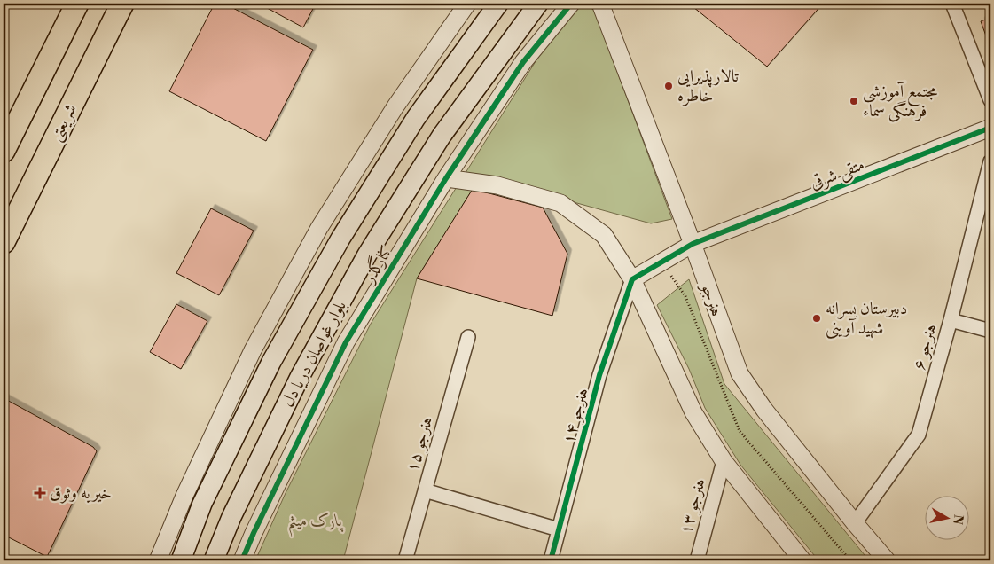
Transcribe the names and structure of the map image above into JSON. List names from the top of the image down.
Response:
{
  "streets": {
    "highway": ["شریعتی"],
    "main road": ["بلوار غواصان دریا دل"],
    "street": [
      "متقی شرقی",
      "کنارگذر",
      "هنرجو",
      "هنرجو ۶",
      "هنرجو ۱۴",
      "هنرجو ۱۵",
      "هنرجو ۱۳"
    ]
  },
  "crossings": [
    ["متقی شرقی", "هنرجو"],
    ["متقی شرقی", "هنرجو ۱۴"],
    ["هنرجو", "هنرجو ۶"]
  ],
  "parks": ["پارک میثم"],
  "places": {
    "other": ["تالارپذیرایی خاطره", "مجتمع آموزشی فرهنگی سماء", "دبیرستان پسرانه شهید آوینی"],
    "health": ["خیریه وثوق"]
  },
  "north": "right"
}
